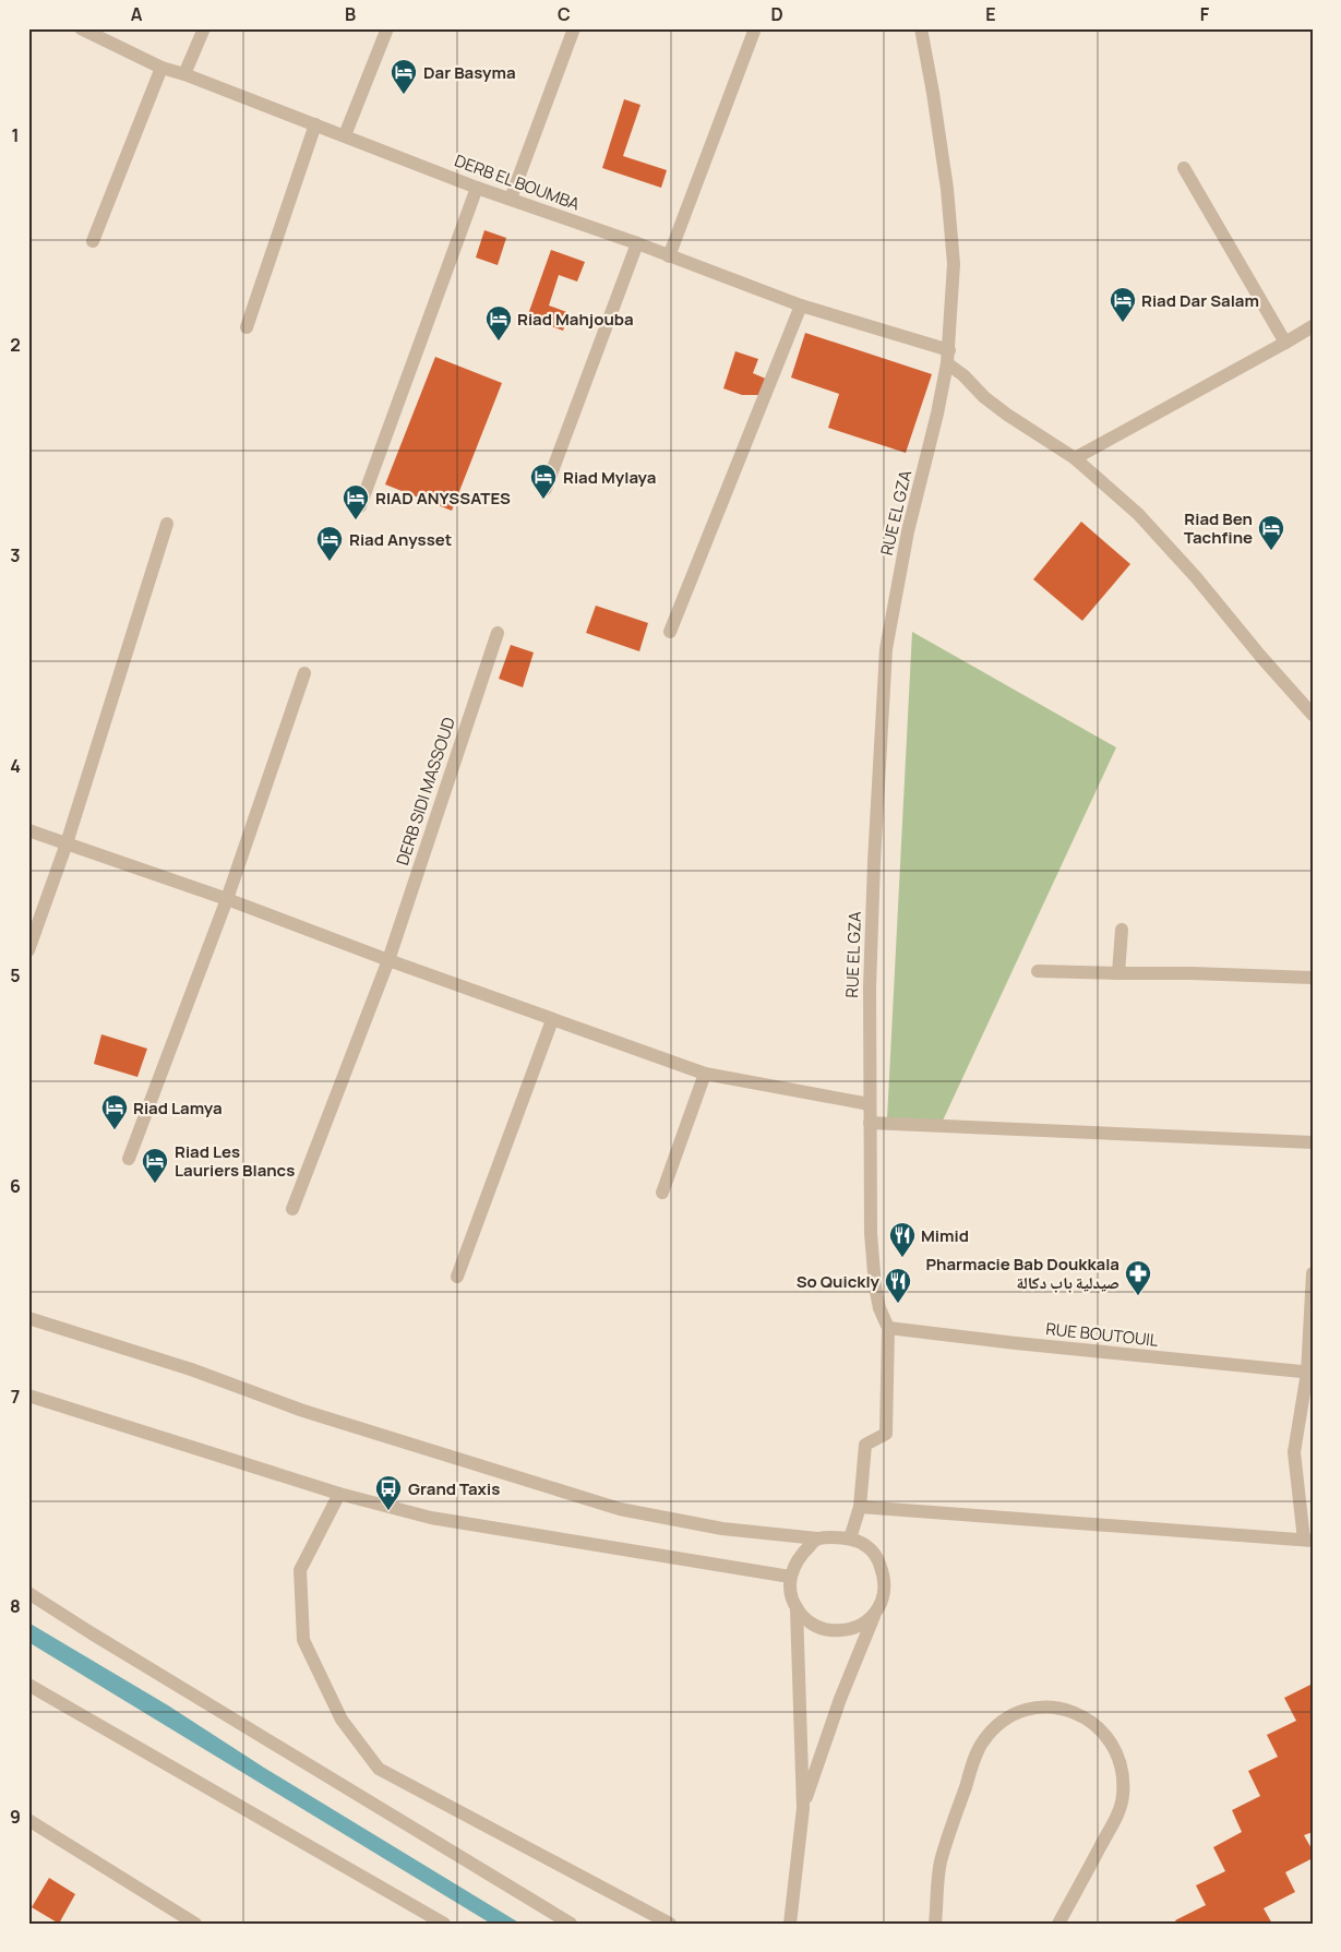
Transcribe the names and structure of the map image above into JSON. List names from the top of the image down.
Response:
{
  "streets": {
    "street": [
      "DERB EL BOUMBA",
      "RUE EL GZA",
      "DERB SIDI MASSOUD",
      "RUE BOUTOUIL"
    ]
  },
  "crossings": [
    ["DERB EL BOUMBA", "RUE EL GZA"],
    ["RUE EL GZA", "RUE BOUTOUIL"]
  ],
  "places": {
    "hotel": [
      "Dar Basyma",
      "Riad Dar Salam",
      "Riad Mahjouba",
      "Riad Mylaya",
      "RIAD ANYSSATES",
      "Riad Ben Tachfine",
      "Riad Anysset",
      "Riad Lamya",
      "Riad Les Lauriers Blancs"
    ],
    "restaurant": ["Mimid", "So Quickly"],
    "pharmacy": ["Pharmacie Bab Doukkala صيدلية باب دكالة"],
    "bus stop": ["Grand Taxis"]
  },
  "grid": {
    "columns": [
      "A",
      "B",
      "C",
      "D",
      "E",
      "F"
    ],
    "rows": [
      "1",
      "2",
      "3",
      "4",
      "5",
      "6",
      "7",
      "8",
      "9"
    ]
  }
}
